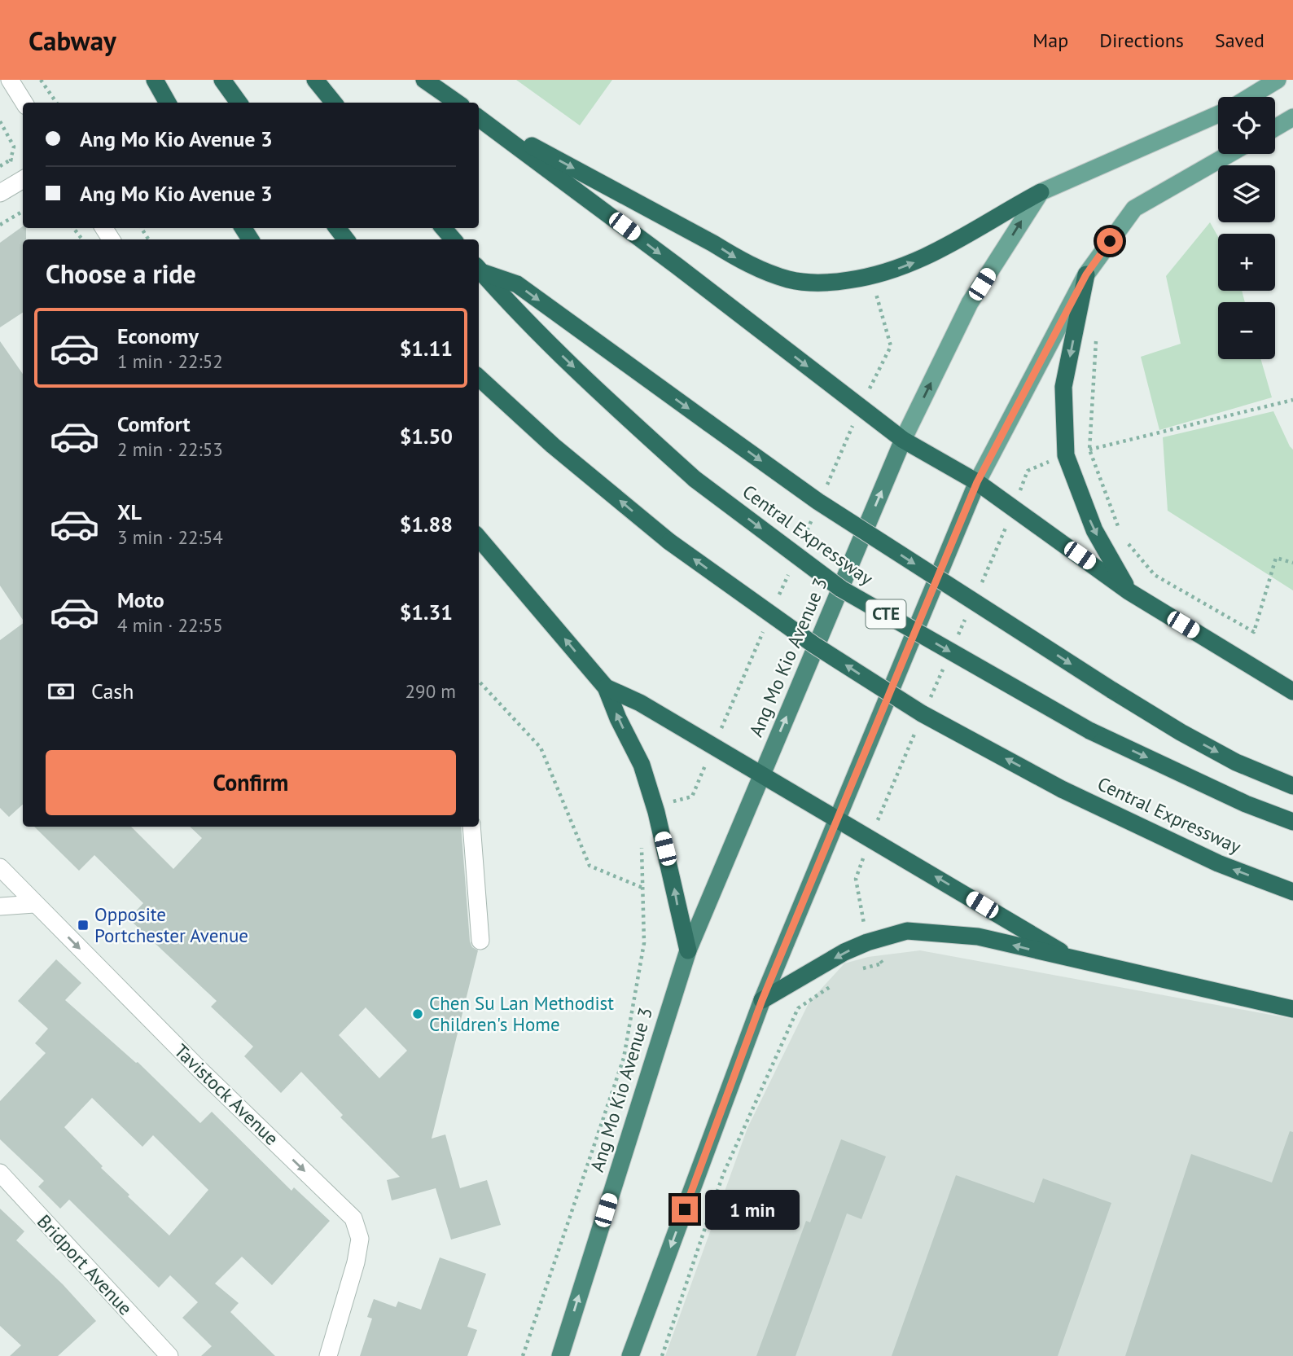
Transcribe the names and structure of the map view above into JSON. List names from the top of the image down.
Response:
{
  "streets": {
    "highway": ["Central Expressway", "CTE", "Ang Mo Kio Avenue 3"],
    "street": ["Tavistock Avenue", "Bridport Avenue"]
  },
  "one_way": ["Ang Mo Kio Avenue 3", "Tavistock Avenue"],
  "places": {
    "transit": ["Opposite Portchester Avenue"],
    "other": ["Chen Su Lan Methodist Children's Home"]
  },
  "page": {
    "header": "Cabway",
    "nav": ["Map", "Directions", "Saved"],
    "map_buttons": ["+", "−"],
    "banner": ["Ang Mo Kio Avenue 3", "Ang Mo Kio Avenue 3"],
    "heading": "Choose a ride",
    "list": [
      {
        "name": "Economy",
        "note": "1 min · 22:52",
        "value": "$1.11"
      },
      {
        "name": "Comfort",
        "note": "2 min · 22:53",
        "value": "$1.50"
      },
      {
        "name": "XL",
        "note": "3 min · 22:54",
        "value": "$1.88"
      },
      {
        "name": "Moto",
        "note": "4 min · 22:55",
        "value": "$1.31"
      }
    ],
    "pay": ["Cash", "290 m"],
    "buttons": "Confirm",
    "bubble": "1 min"
  }
}
